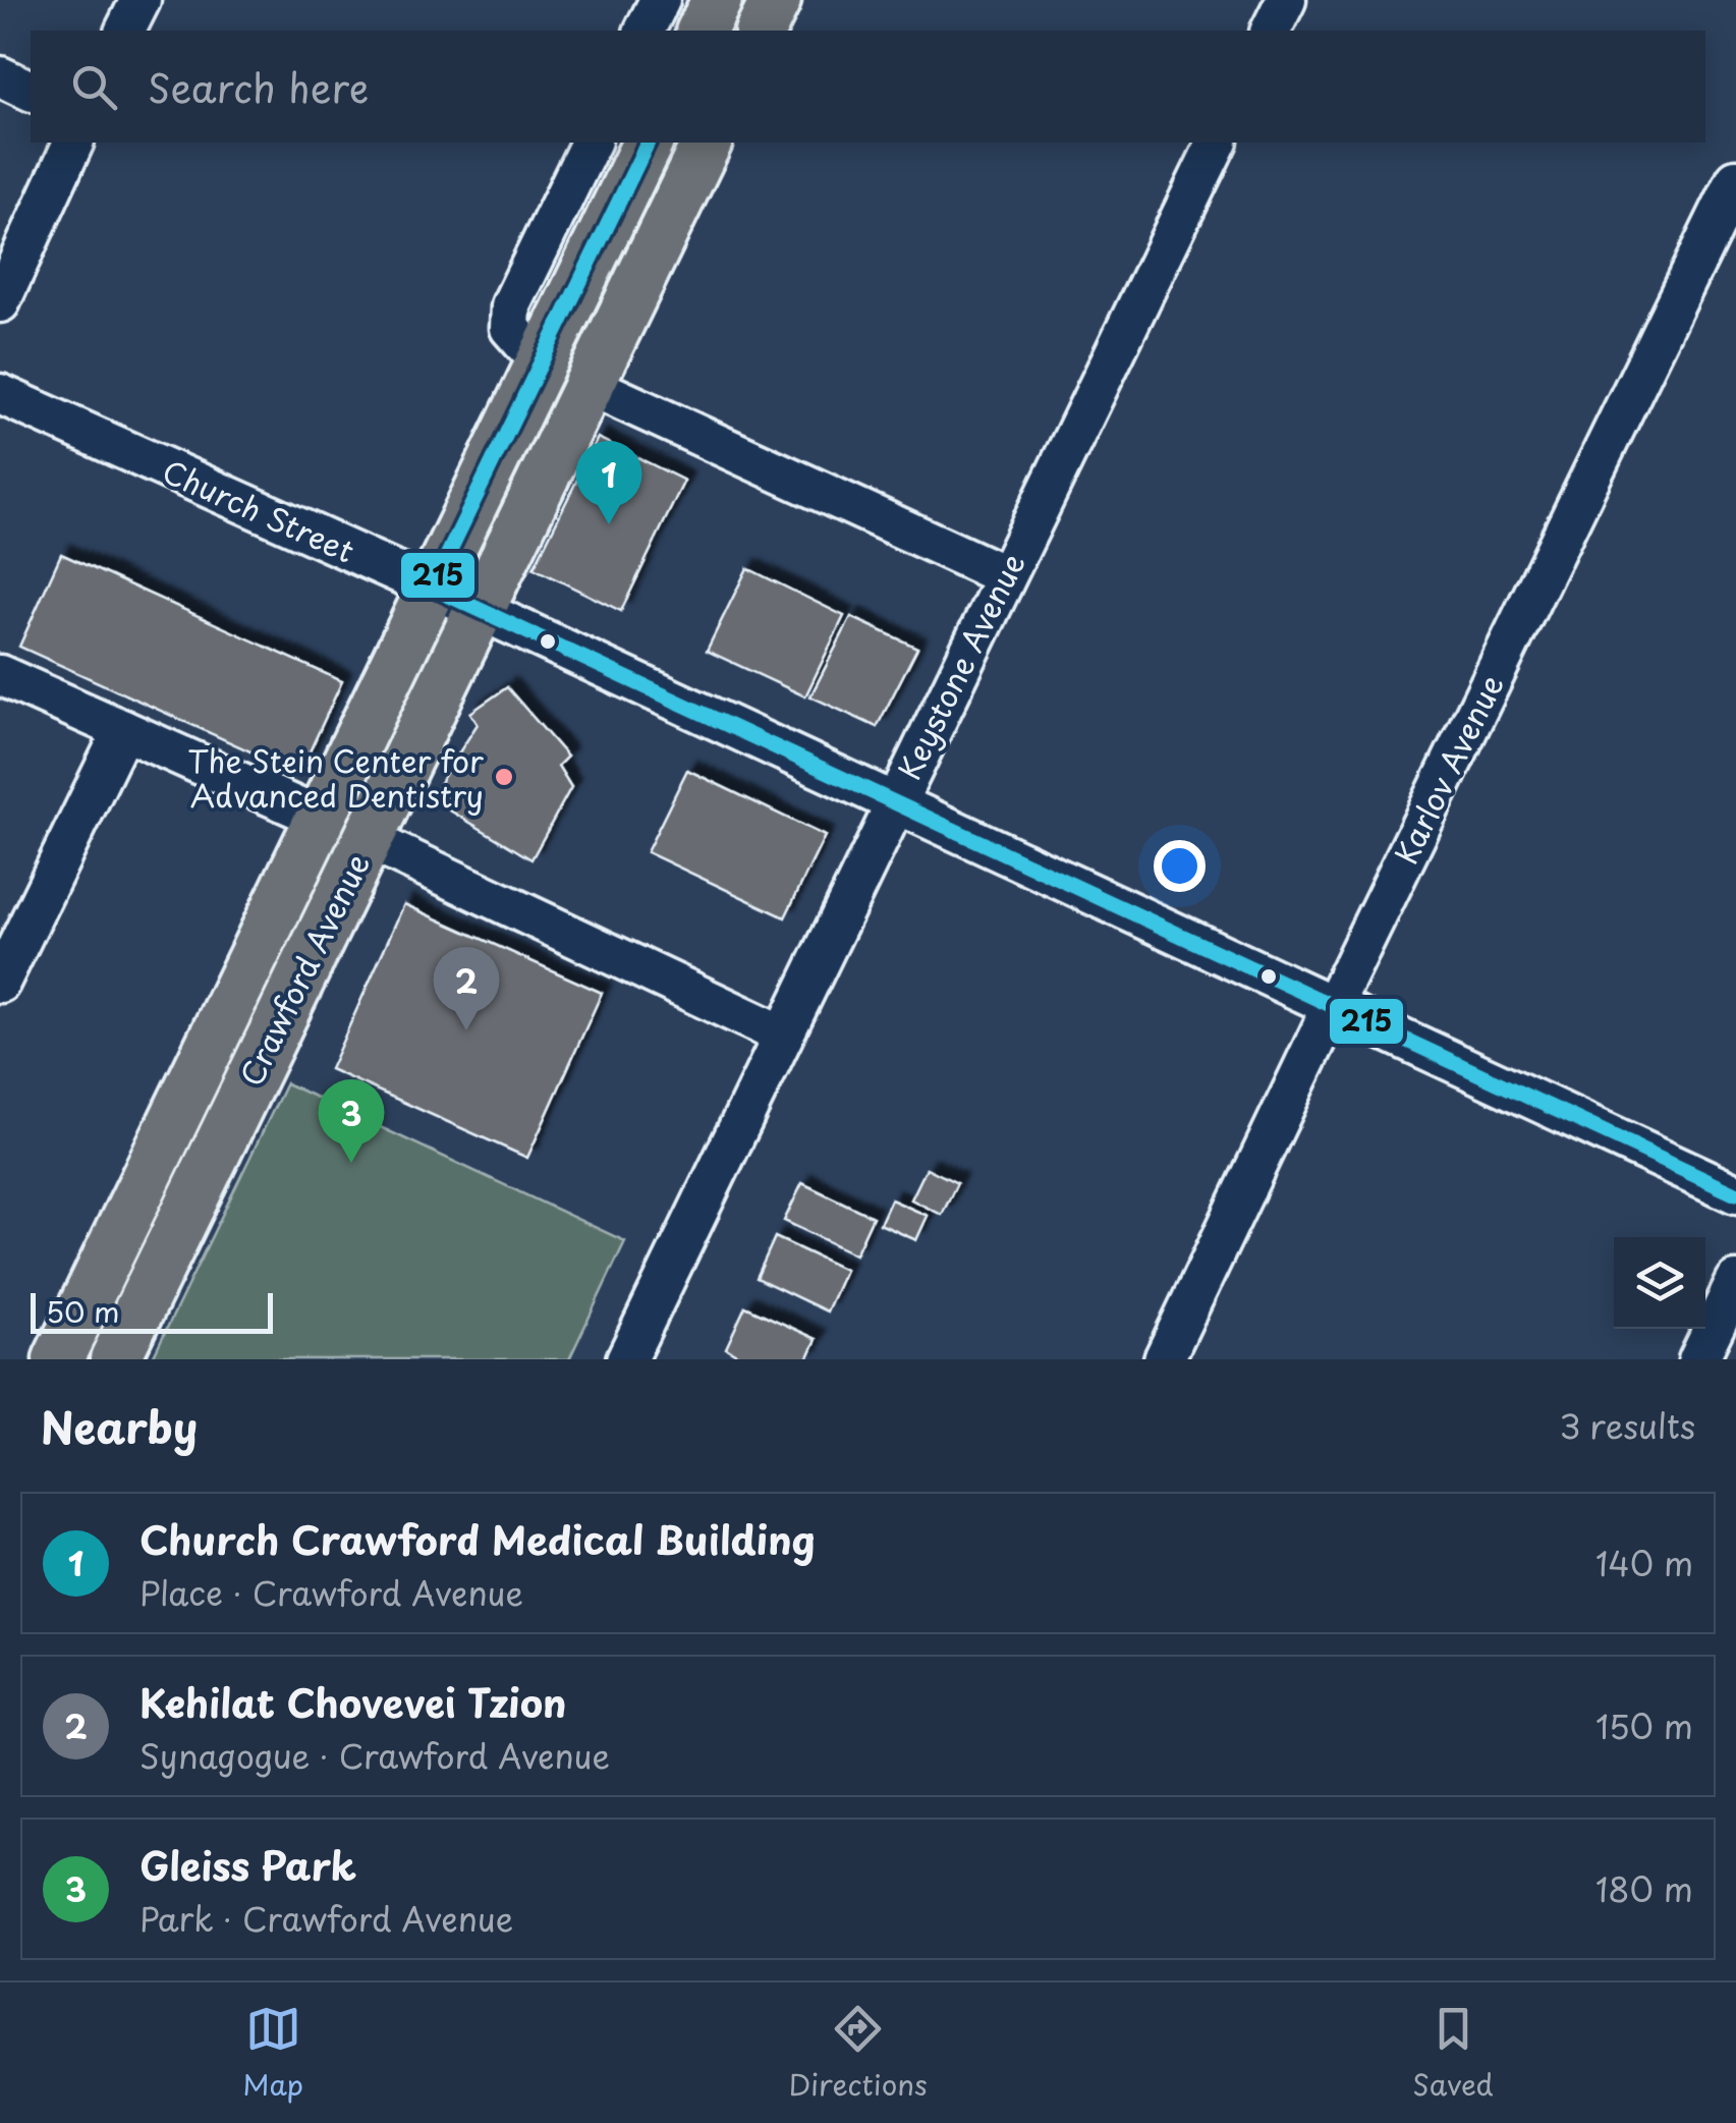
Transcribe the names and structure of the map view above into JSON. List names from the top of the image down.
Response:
{
  "streets": {
    "main road": ["Crawford Avenue"],
    "street": ["Church Street", "Keystone Avenue", "Karlov Avenue"]
  },
  "crossings": [
    ["Church Street", "Keystone Avenue"],
    ["Church Street", "Karlov Avenue"],
    ["Church Street", "Crawford Avenue"]
  ],
  "places": ["The Stein Center for Advanced Dentistry"],
  "lines": ["transit line 215"],
  "scale_bar": "50 m",
  "page": {
    "search": "Search here",
    "pins": ["1", "2", "3"],
    "scale": "50 m",
    "heading": ["Nearby", "3 results"],
    "list": [
      {
        "mark": "1",
        "name": "Church Crawford Medical Building",
        "note": "Place · Crawford Avenue",
        "value": "140 m"
      },
      {
        "mark": "2",
        "name": "Kehilat Chovevei Tzion",
        "note": "Synagogue · Crawford Avenue",
        "value": "150 m"
      },
      {
        "mark": "3",
        "name": "Gleiss Park",
        "note": "Park · Crawford Avenue",
        "value": "180 m"
      }
    ],
    "nav": ["Map", "Directions", "Saved"]
  }
}
